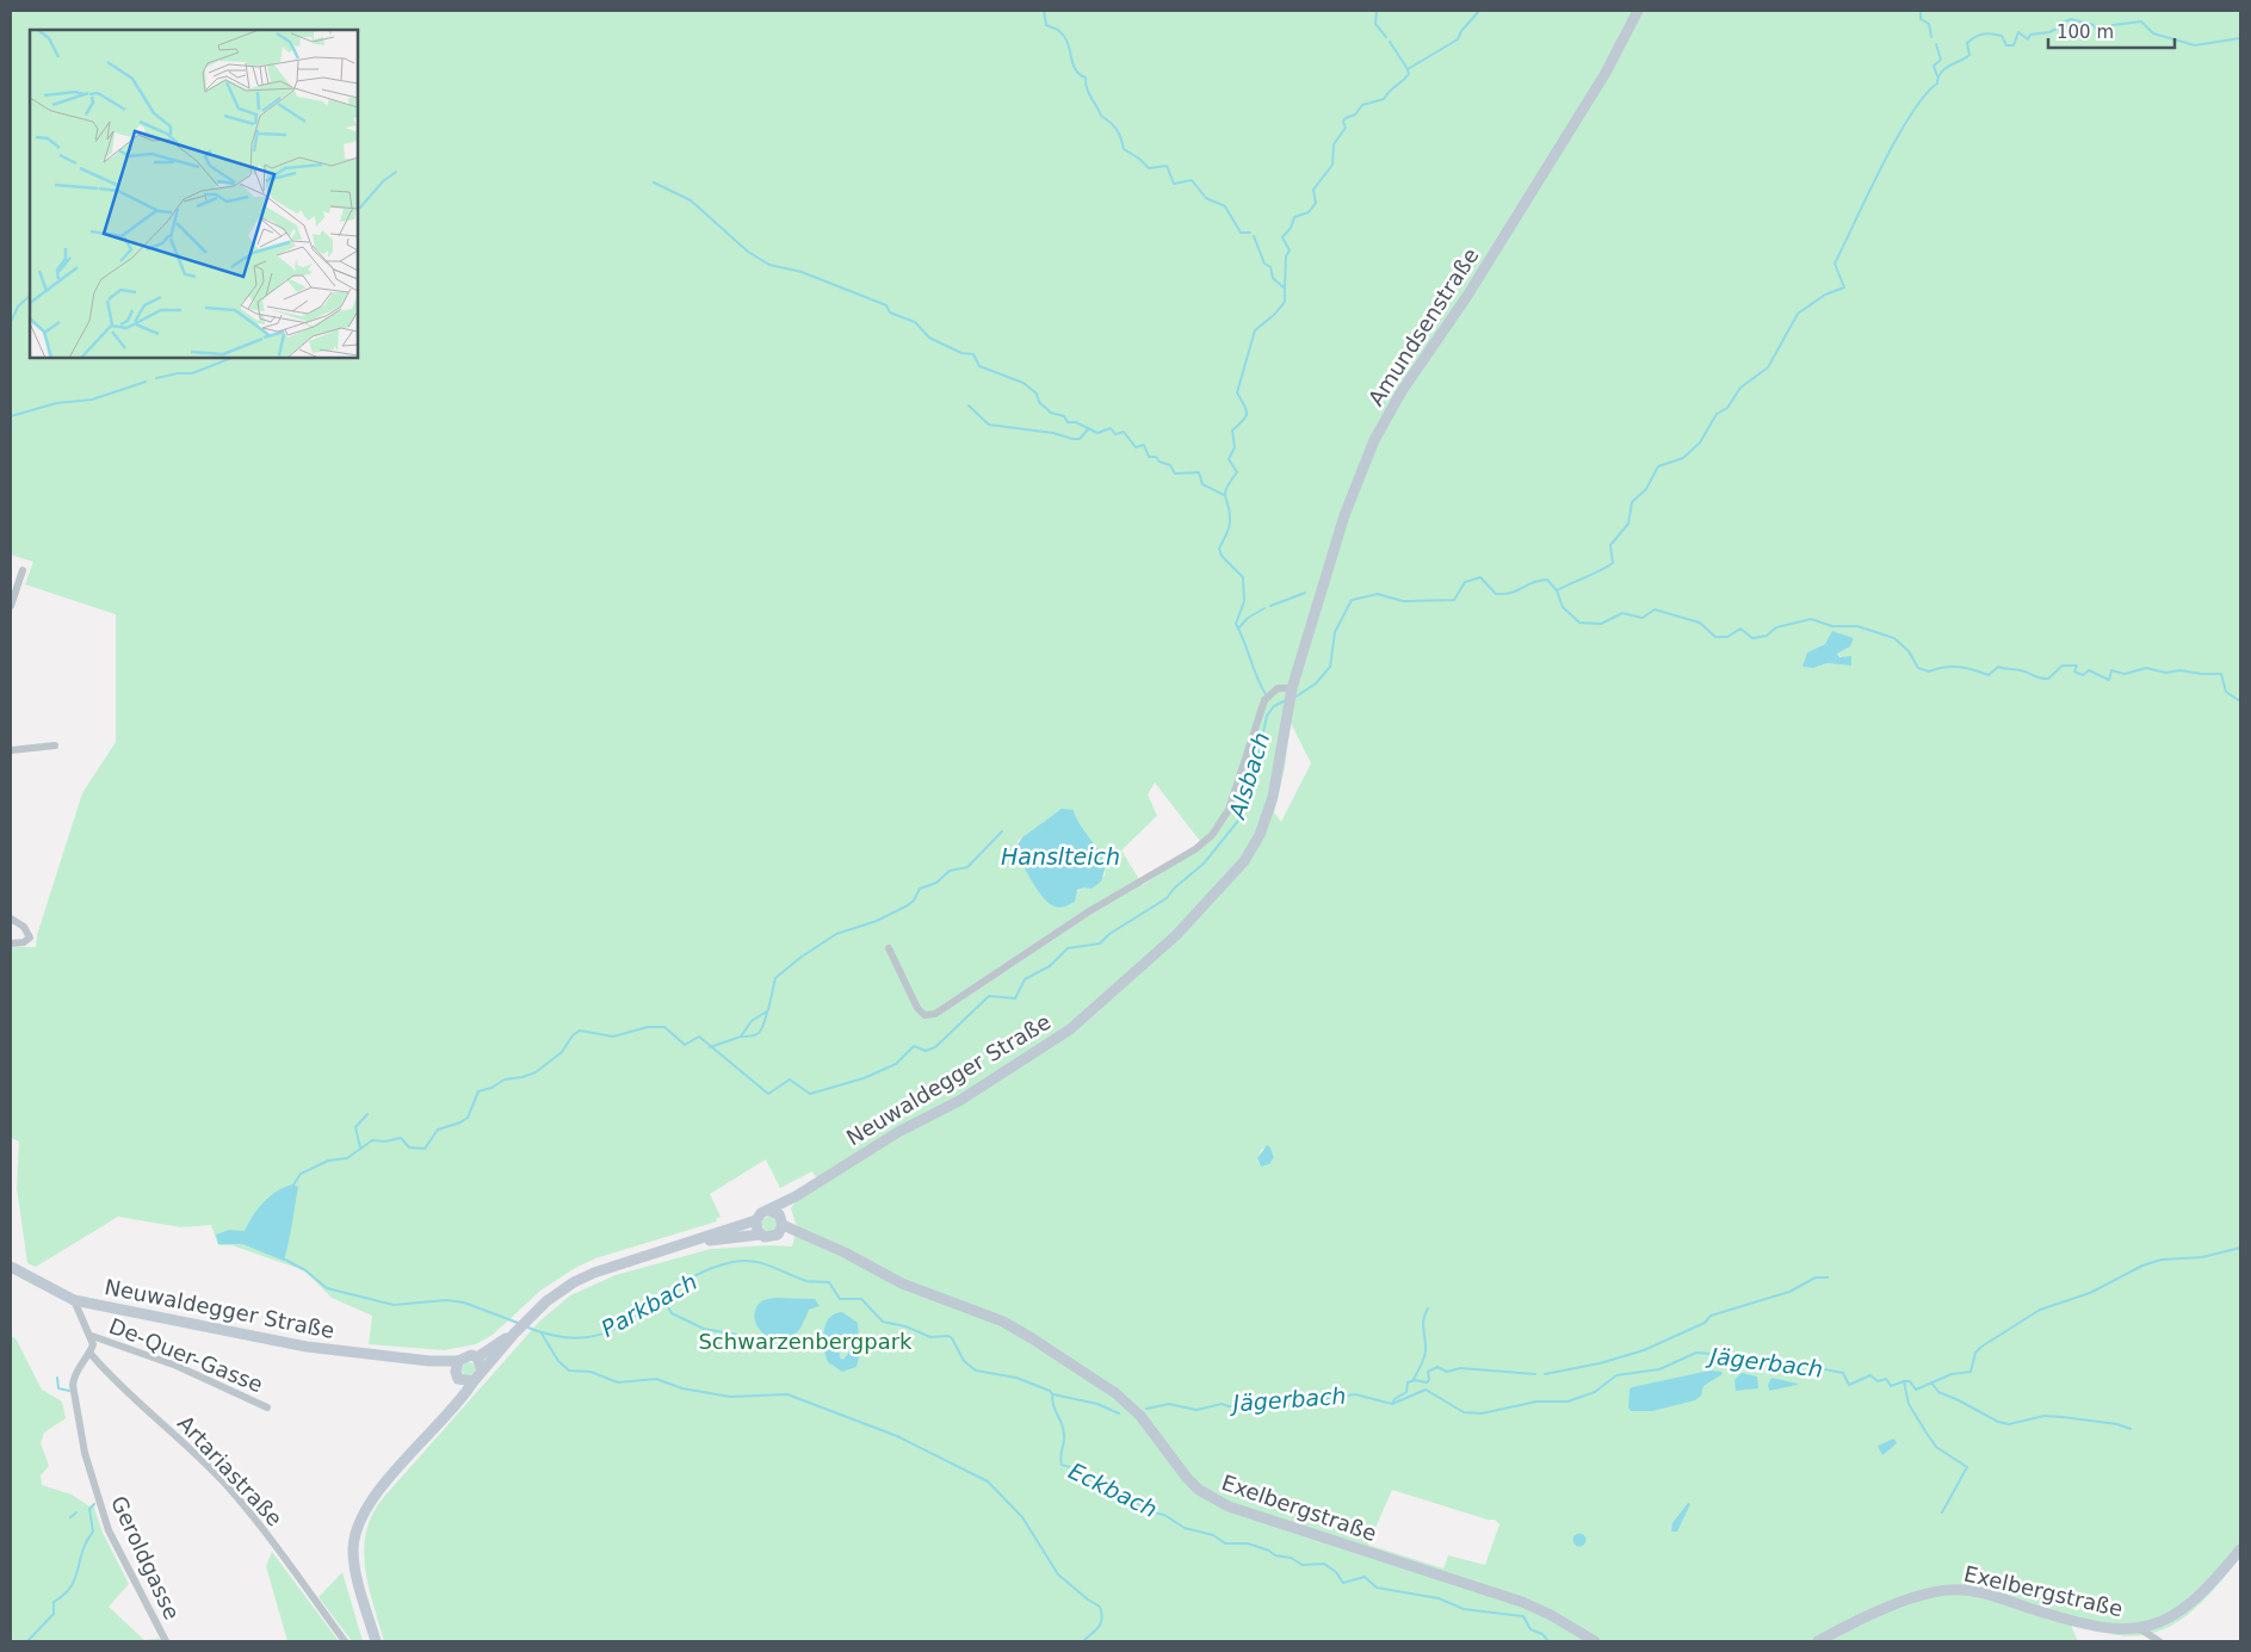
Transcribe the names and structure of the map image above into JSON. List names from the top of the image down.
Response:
{
  "streets": {
    "main road": ["Amundsenstraße", "Neuwaldegger Straße", "Exelbergstraße"],
    "street": ["De-Quer-Gasse", "Artariastraße", "Geroldgasse"]
  },
  "crossings": [
    ["Amundsenstraße", "Neuwaldegger Straße"],
    ["Neuwaldegger Straße", "Exelbergstraße"],
    ["Artariastraße", "Geroldgasse"]
  ],
  "water": [
    "Alsbach",
    "Hanslteich",
    "Parkbach",
    "Jägerbach",
    "Eckbach"
  ],
  "parks": ["Schwarzenbergpark"],
  "scale_bar": "100 m"
}
